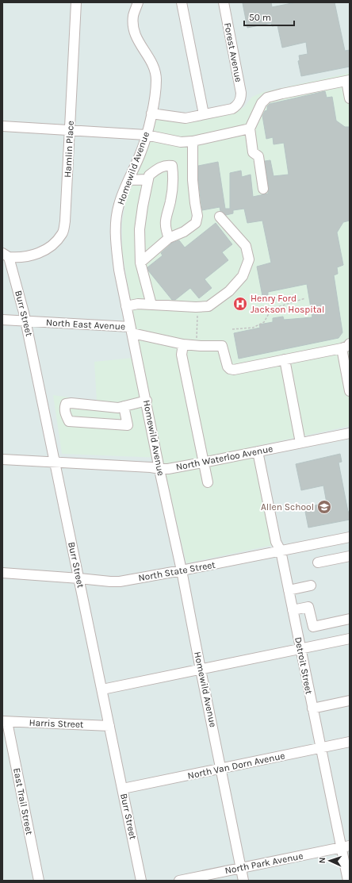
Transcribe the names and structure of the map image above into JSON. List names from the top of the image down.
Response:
{
  "streets": {
    "street": [
      "Forest Avenue",
      "Hamlin Place",
      "Homewild Avenue",
      "Burr Street",
      "North East Avenue",
      "North Waterloo Avenue",
      "North State Street",
      "Detroit Street",
      "Harris Street",
      "North Van Dorn Avenue",
      "East Trail Street",
      "North Park Avenue"
    ]
  },
  "crossings": [
    ["Hamlin Place", "Burr Street"],
    ["Homewild Avenue", "North East Avenue"],
    ["Homewild Avenue", "North Waterloo Avenue"],
    ["Homewild Avenue", "North State Street"],
    ["Homewild Avenue", "North Van Dorn Avenue"],
    ["Homewild Avenue", "North Park Avenue"],
    ["Burr Street", "North East Avenue"],
    ["Burr Street", "North Waterloo Avenue"],
    ["Burr Street", "North State Street"],
    ["Burr Street", "Harris Street"],
    ["Burr Street", "North Van Dorn Avenue"],
    ["North Waterloo Avenue", "Detroit Street"],
    ["North State Street", "Detroit Street"],
    ["Detroit Street", "North Van Dorn Avenue"],
    ["Detroit Street", "North Park Avenue"],
    ["Harris Street", "East Trail Street"]
  ],
  "places": {
    "hospital": ["Henry Ford Jackson Hospital"],
    "school or university": ["Allen School"]
  },
  "scale_bar": "50 m",
  "north": "left"
}
